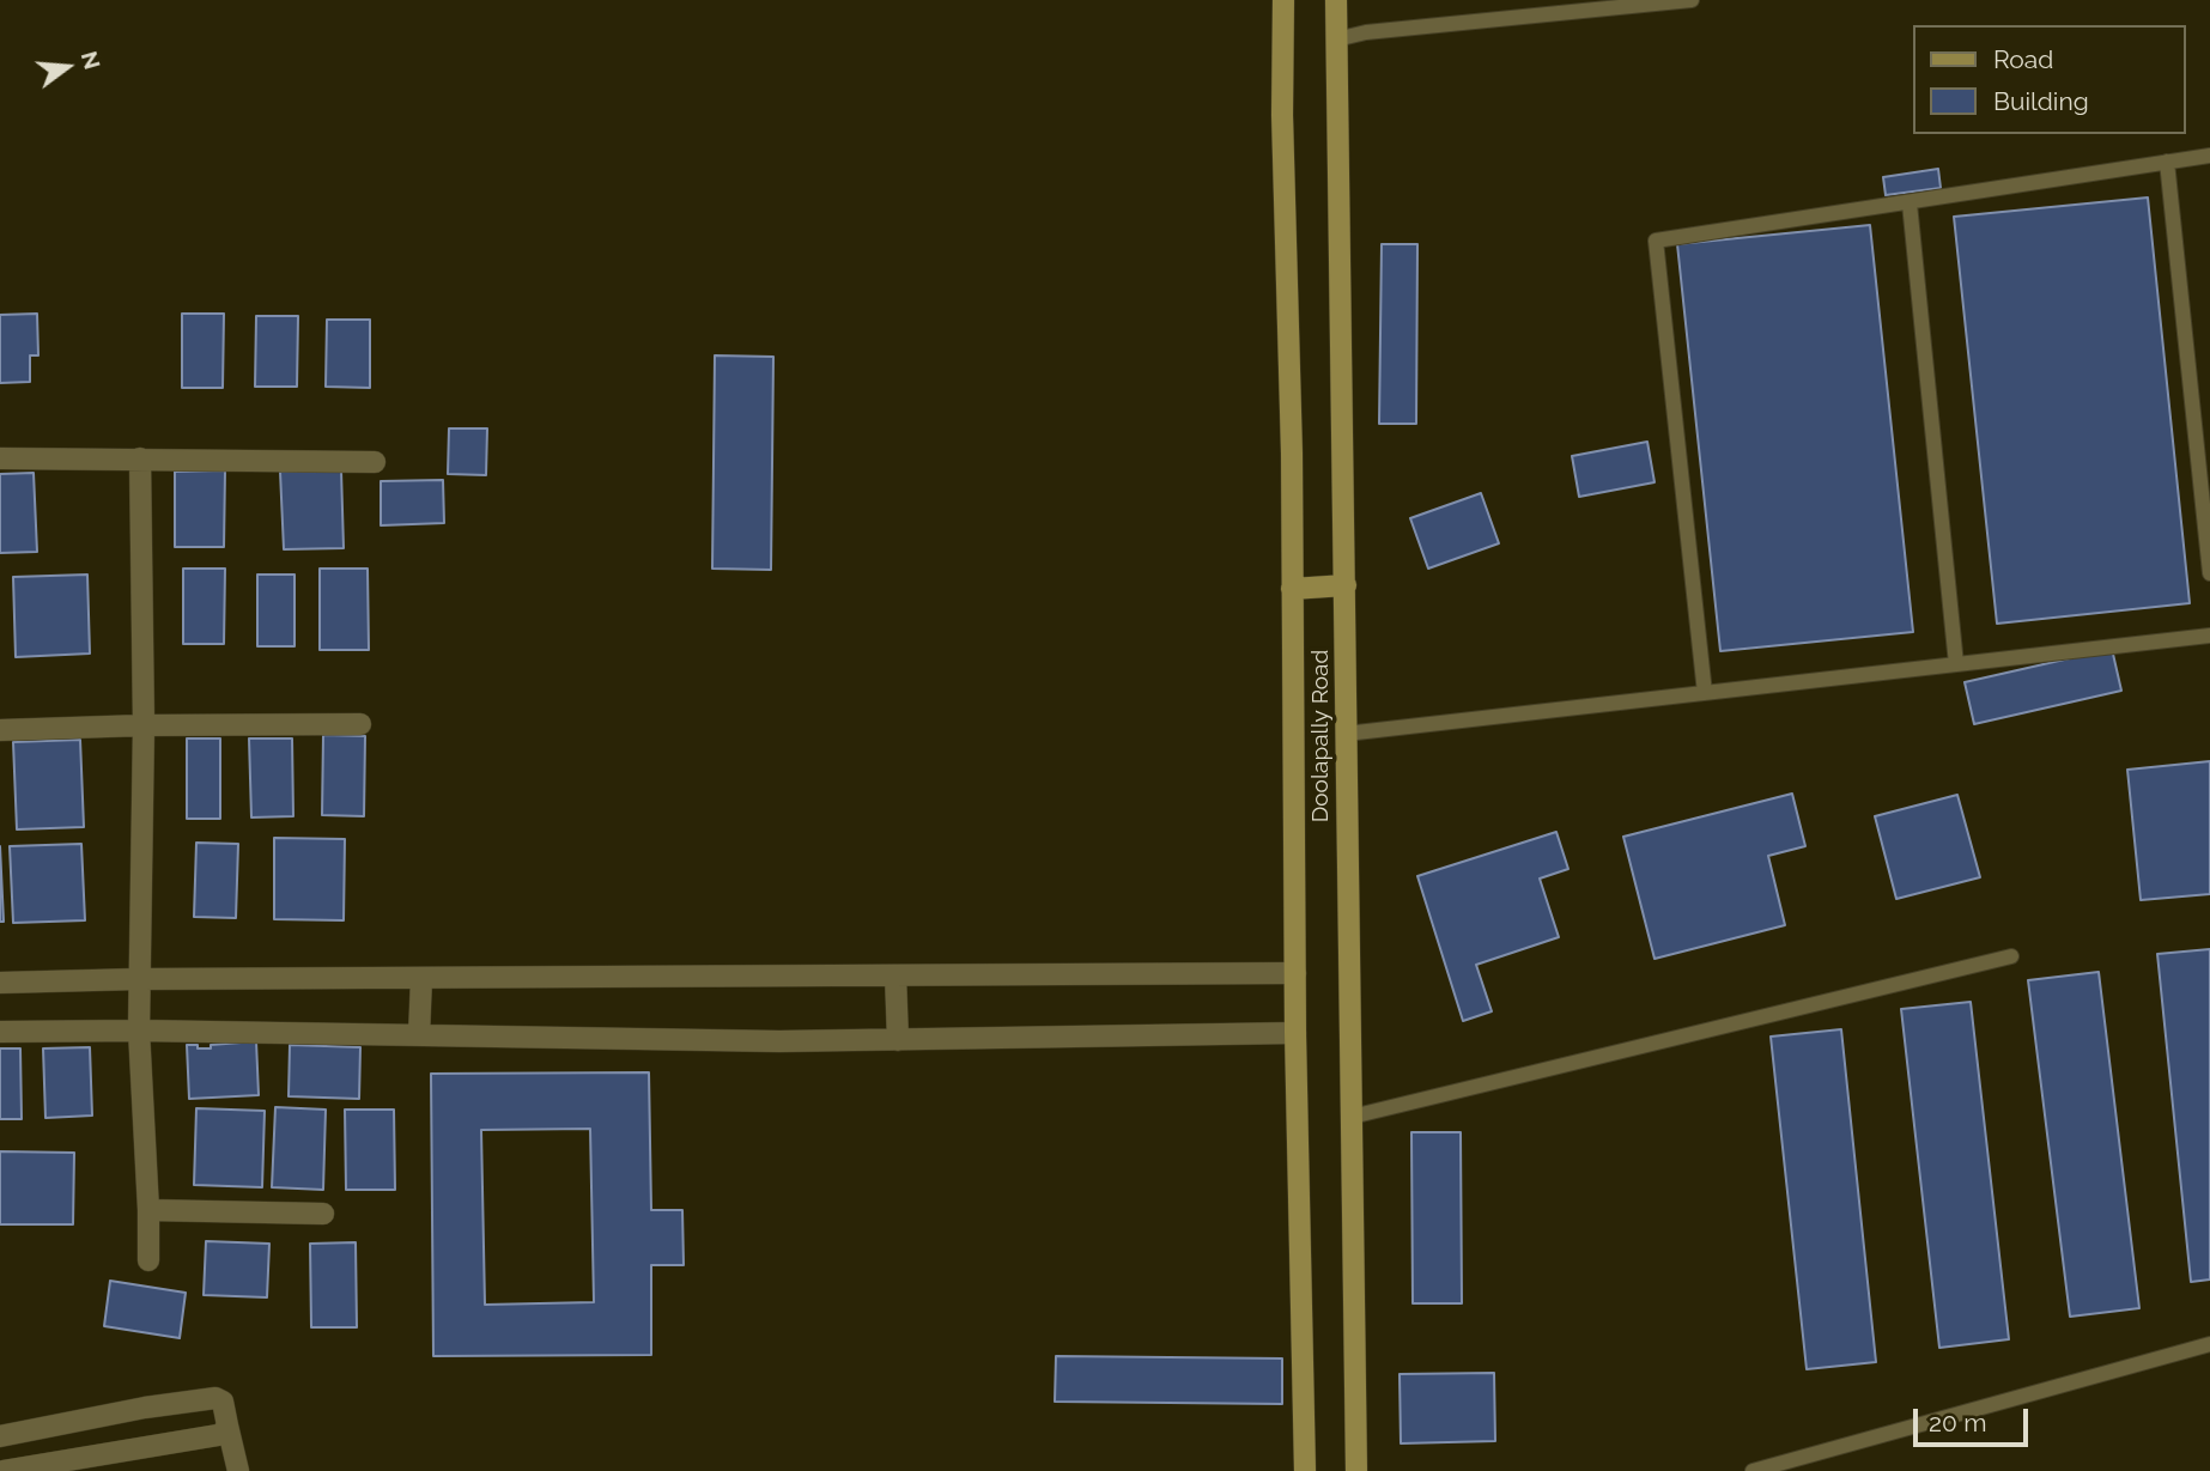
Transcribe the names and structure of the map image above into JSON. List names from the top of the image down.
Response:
{
  "streets": {
    "main road": ["Doolapally Road"]
  },
  "legend": ["Road", "Building"],
  "scale_bar": "20 m",
  "north": "right"
}
